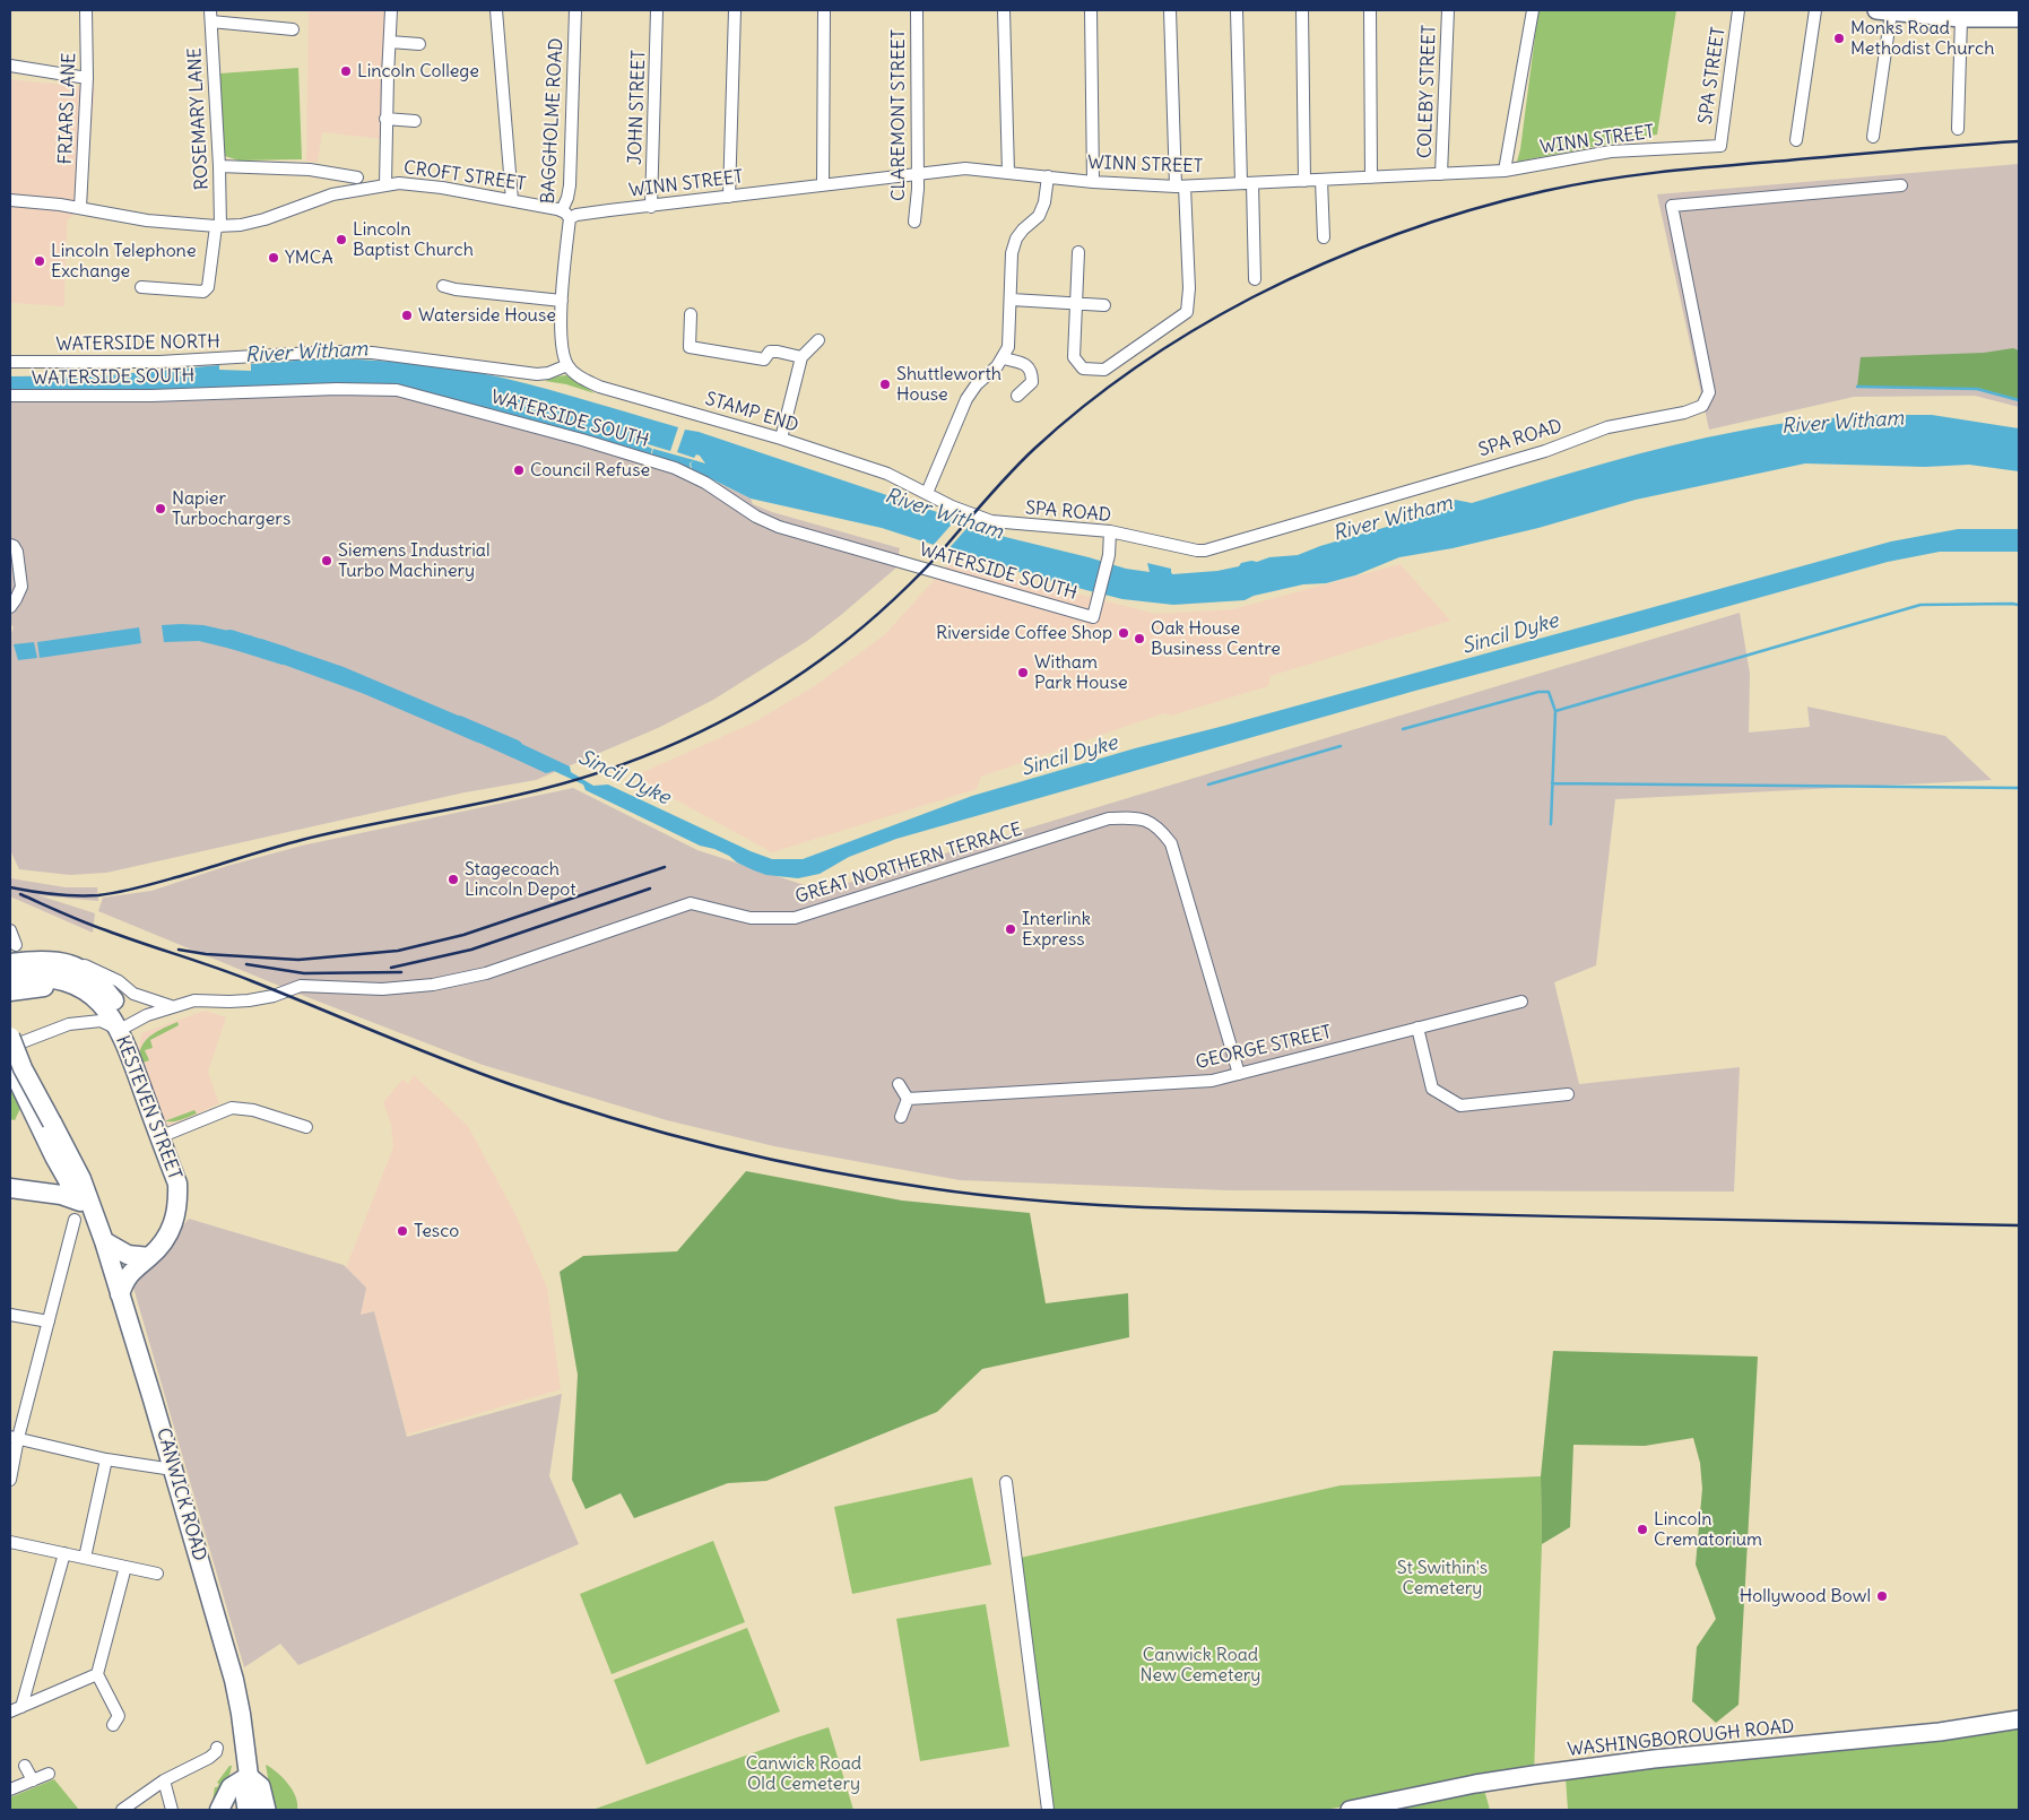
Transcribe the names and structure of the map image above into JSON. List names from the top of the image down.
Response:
{
  "streets": {
    "main road": ["KESTEVEN STREET", "CANWICK ROAD", "WASHINGBOROUGH ROAD"],
    "street": [
      "SPA STREET",
      "COLEBY STREET",
      "JOHN STREET",
      "FRIARS LANE",
      "CLAREMONT STREET",
      "ROSEMARY LANE",
      "BAGGHOLME ROAD",
      "WINN STREET",
      "CROFT STREET",
      "WATERSIDE NORTH",
      "WATERSIDE SOUTH",
      "STAMP END",
      "SPA ROAD",
      "GREAT NORTHERN TERRACE",
      "GEORGE STREET"
    ]
  },
  "crossings": [
    ["SPA STREET", "WINN STREET"],
    ["COLEBY STREET", "WINN STREET"],
    ["JOHN STREET", "WINN STREET"],
    ["CLAREMONT STREET", "WINN STREET"],
    ["ROSEMARY LANE", "CROFT STREET"],
    ["BAGGHOLME ROAD", "WINN STREET"],
    ["BAGGHOLME ROAD", "CROFT STREET"],
    ["BAGGHOLME ROAD", "WATERSIDE NORTH"],
    ["BAGGHOLME ROAD", "STAMP END"],
    ["WINN STREET", "CROFT STREET"],
    ["WATERSIDE NORTH", "STAMP END"],
    ["WATERSIDE SOUTH", "SPA ROAD"],
    ["STAMP END", "SPA ROAD"],
    ["GREAT NORTHERN TERRACE", "GEORGE STREET"],
    ["GREAT NORTHERN TERRACE", "KESTEVEN STREET"],
    ["KESTEVEN STREET", "CANWICK ROAD"]
  ],
  "water": ["River Witham", "Sincil Dyke"],
  "parks": ["St Swithin's Cemetery", "Canwick Road New Cemetery", "Canwick Road Old Cemetery"],
  "places": [
    "Monks Road Methodist Church",
    "Lincoln College",
    "Lincoln Baptist Church",
    "YMCA",
    "Lincoln Telephone Exchange",
    "Waterside House",
    "Shuttleworth House",
    "Council Refuse",
    "Napier Turbochargers",
    "Siemens Industrial Turbo Machinery",
    "Riverside Coffee Shop",
    "Oak House Business Centre",
    "Witham Park House",
    "Stagecoach Lincoln Depot",
    "Interlink Express",
    "Tesco",
    "Lincoln Crematorium",
    "Hollywood Bowl"
  ]
}
